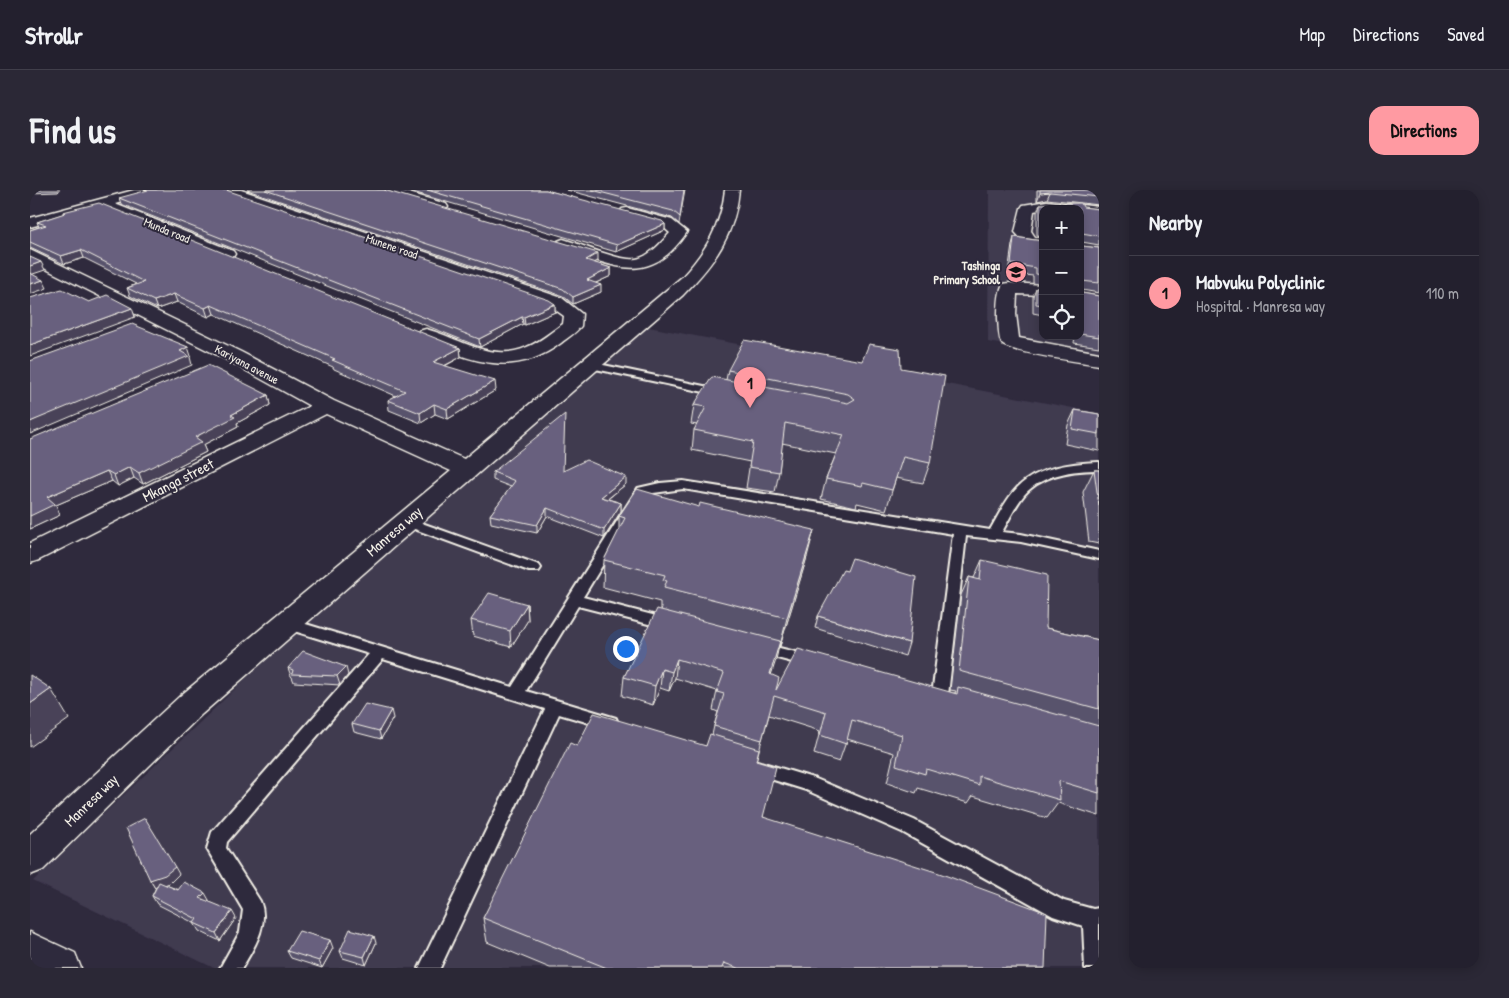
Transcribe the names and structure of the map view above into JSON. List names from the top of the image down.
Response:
{
  "streets": {
    "street": [
      "Munda road",
      "Munene road",
      "Kariyana avenue",
      "Mkanga street",
      "Manresa way"
    ]
  },
  "crossings": [
    ["Kariyana avenue", "Mkanga street"],
    ["Kariyana avenue", "Manresa way"]
  ],
  "places": {
    "school or university": ["Tashinga Primary School"]
  },
  "page": {
    "header": "Strollr",
    "nav": ["Map", "Directions", "Saved"],
    "buttons": "Directions",
    "title": "Find us",
    "heading": "Nearby",
    "map_buttons": ["+", "−"],
    "list": [
      {
        "mark": "1",
        "name": "Mabvuku Polyclinic",
        "note": "Hospital · Manresa way",
        "value": "110 m"
      }
    ],
    "pins": "1"
  }
}
